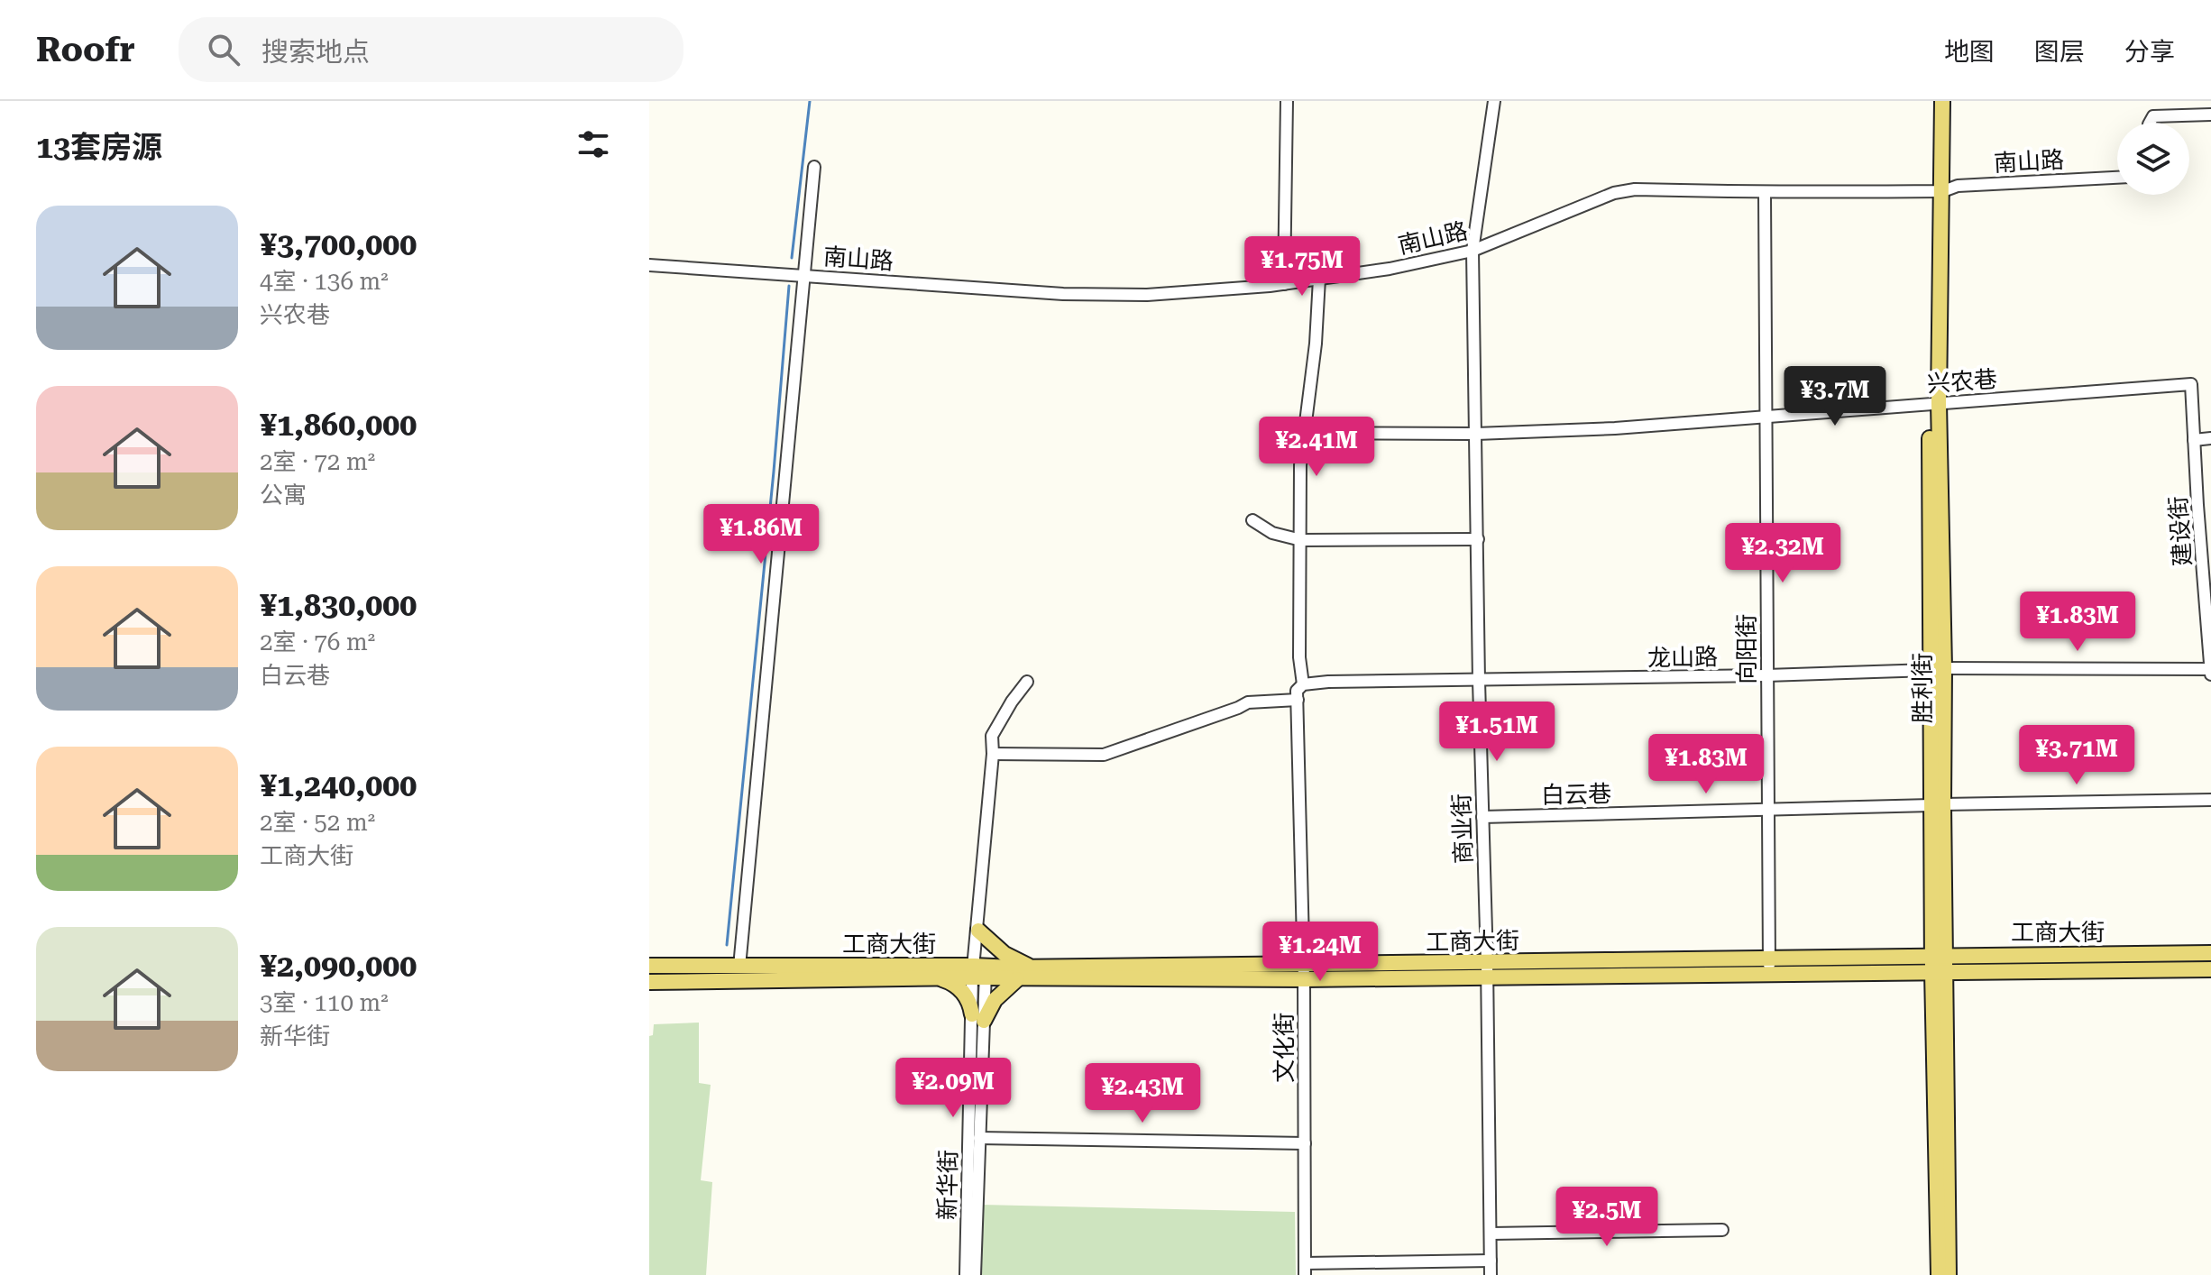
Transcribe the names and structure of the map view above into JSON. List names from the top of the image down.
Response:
{
  "streets": {
    "main road": ["胜利街", "工商大街"],
    "street": [
      "南山路",
      "兴农巷",
      "建设街",
      "向阳街",
      "龙山路",
      "白云巷",
      "商业街",
      "文化街",
      "新华街"
    ]
  },
  "crossings": [
    ["南山路", "向阳街"],
    ["南山路", "胜利街"],
    ["南山路", "商业街"],
    ["南山路", "文化街"],
    ["兴农巷", "建设街"],
    ["兴农巷", "向阳街"],
    ["兴农巷", "胜利街"],
    ["兴农巷", "商业街"],
    ["兴农巷", "文化街"],
    ["建设街", "龙山路"],
    ["向阳街", "龙山路"],
    ["向阳街", "白云巷"],
    ["向阳街", "工商大街"],
    ["龙山路", "胜利街"],
    ["龙山路", "商业街"],
    ["龙山路", "文化街"],
    ["龙山路", "新华街"],
    ["胜利街", "白云巷"],
    ["胜利街", "工商大街"],
    ["白云巷", "商业街"],
    ["商业街", "工商大街"],
    ["工商大街", "文化街"],
    ["工商大街", "新华街"]
  ],
  "page": {
    "header": "Roofr",
    "search": "搜索地点",
    "nav": ["地图", "图层", "分享"],
    "heading": "13套房源",
    "list": [
      {
        "name": "¥3,700,000",
        "note": "4室 · 136 m² · 兴农巷"
      },
      {
        "name": "¥1,860,000",
        "note": "2室 · 72 m² · 公寓"
      },
      {
        "name": "¥1,830,000",
        "note": "2室 · 76 m² · 白云巷"
      },
      {
        "name": "¥1,240,000",
        "note": "2室 · 52 m² · 工商大街"
      },
      {
        "name": "¥2,090,000",
        "note": "3室 · 110 m² · 新华街"
      }
    ],
    "price": [
      "¥1.75M",
      "¥3.7M",
      "¥2.41M",
      "¥1.86M",
      "¥2.32M",
      "¥1.83M",
      "¥1.51M",
      "¥3.71M",
      "¥1.83M",
      "¥1.24M",
      "¥2.09M",
      "¥2.43M",
      "¥2.5M"
    ]
  }
}
